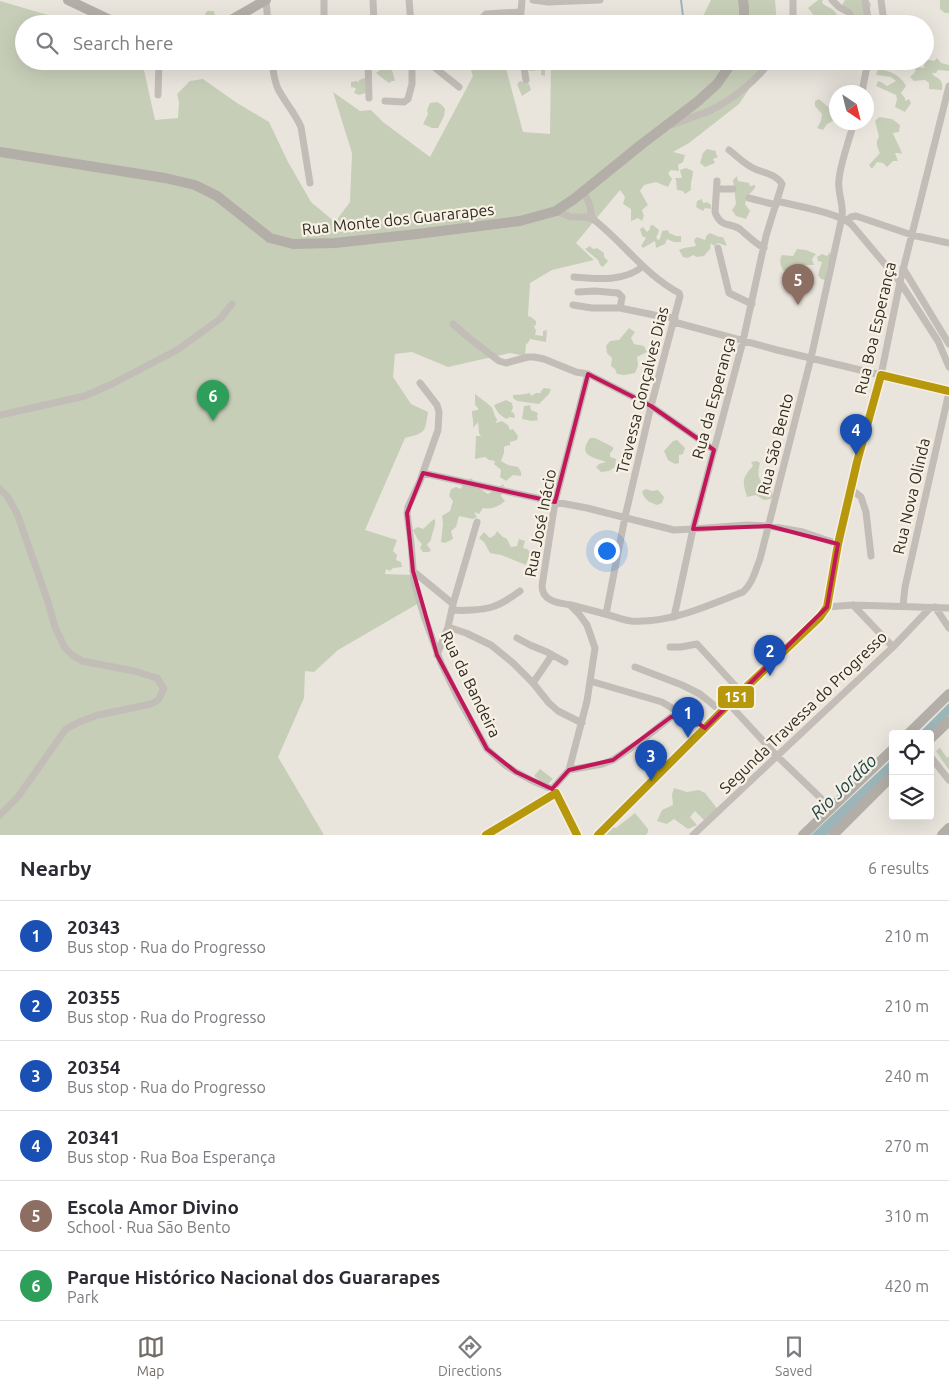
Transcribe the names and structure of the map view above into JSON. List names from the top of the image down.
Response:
{
  "streets": {
    "street": [
      "Rua Monte dos Guararapes",
      "Rua Boa Esperança",
      "Travessa Gonçalves Dias",
      "Rua da Esperança",
      "Rua São Bento",
      "Rua Nova Olinda",
      "Rua José Inácio",
      "Rua da Bandeira",
      "Segunda Travessa do Progresso"
    ]
  },
  "crossings": [
    ["Travessa Gonçalves Dias", "Rua São Bento"],
    ["Rua da Esperança", "Rua São Bento"],
    ["Rua São Bento", "Rua José Inácio"]
  ],
  "water": ["Rio Jordão"],
  "lines": ["transit line 151"],
  "north": "bottom right",
  "page": {
    "search": "Search here",
    "pins": [
      "5",
      "6",
      "4",
      "2",
      "1",
      "3"
    ],
    "heading": ["Nearby", "6 results"],
    "list": [
      {
        "mark": "1",
        "name": "20343",
        "note": "Bus stop · Rua do Progresso",
        "value": "210 m"
      },
      {
        "mark": "2",
        "name": "20355",
        "note": "Bus stop · Rua do Progresso",
        "value": "210 m"
      },
      {
        "mark": "3",
        "name": "20354",
        "note": "Bus stop · Rua do Progresso",
        "value": "240 m"
      },
      {
        "mark": "4",
        "name": "20341",
        "note": "Bus stop · Rua Boa Esperança",
        "value": "270 m"
      },
      {
        "mark": "5",
        "name": "Escola Amor Divino",
        "note": "School · Rua São Bento",
        "value": "310 m"
      },
      {
        "mark": "6",
        "name": "Parque Histórico Nacional dos Guararapes",
        "note": "Park",
        "value": "420 m"
      }
    ],
    "nav": ["Map", "Directions", "Saved"]
  }
}
